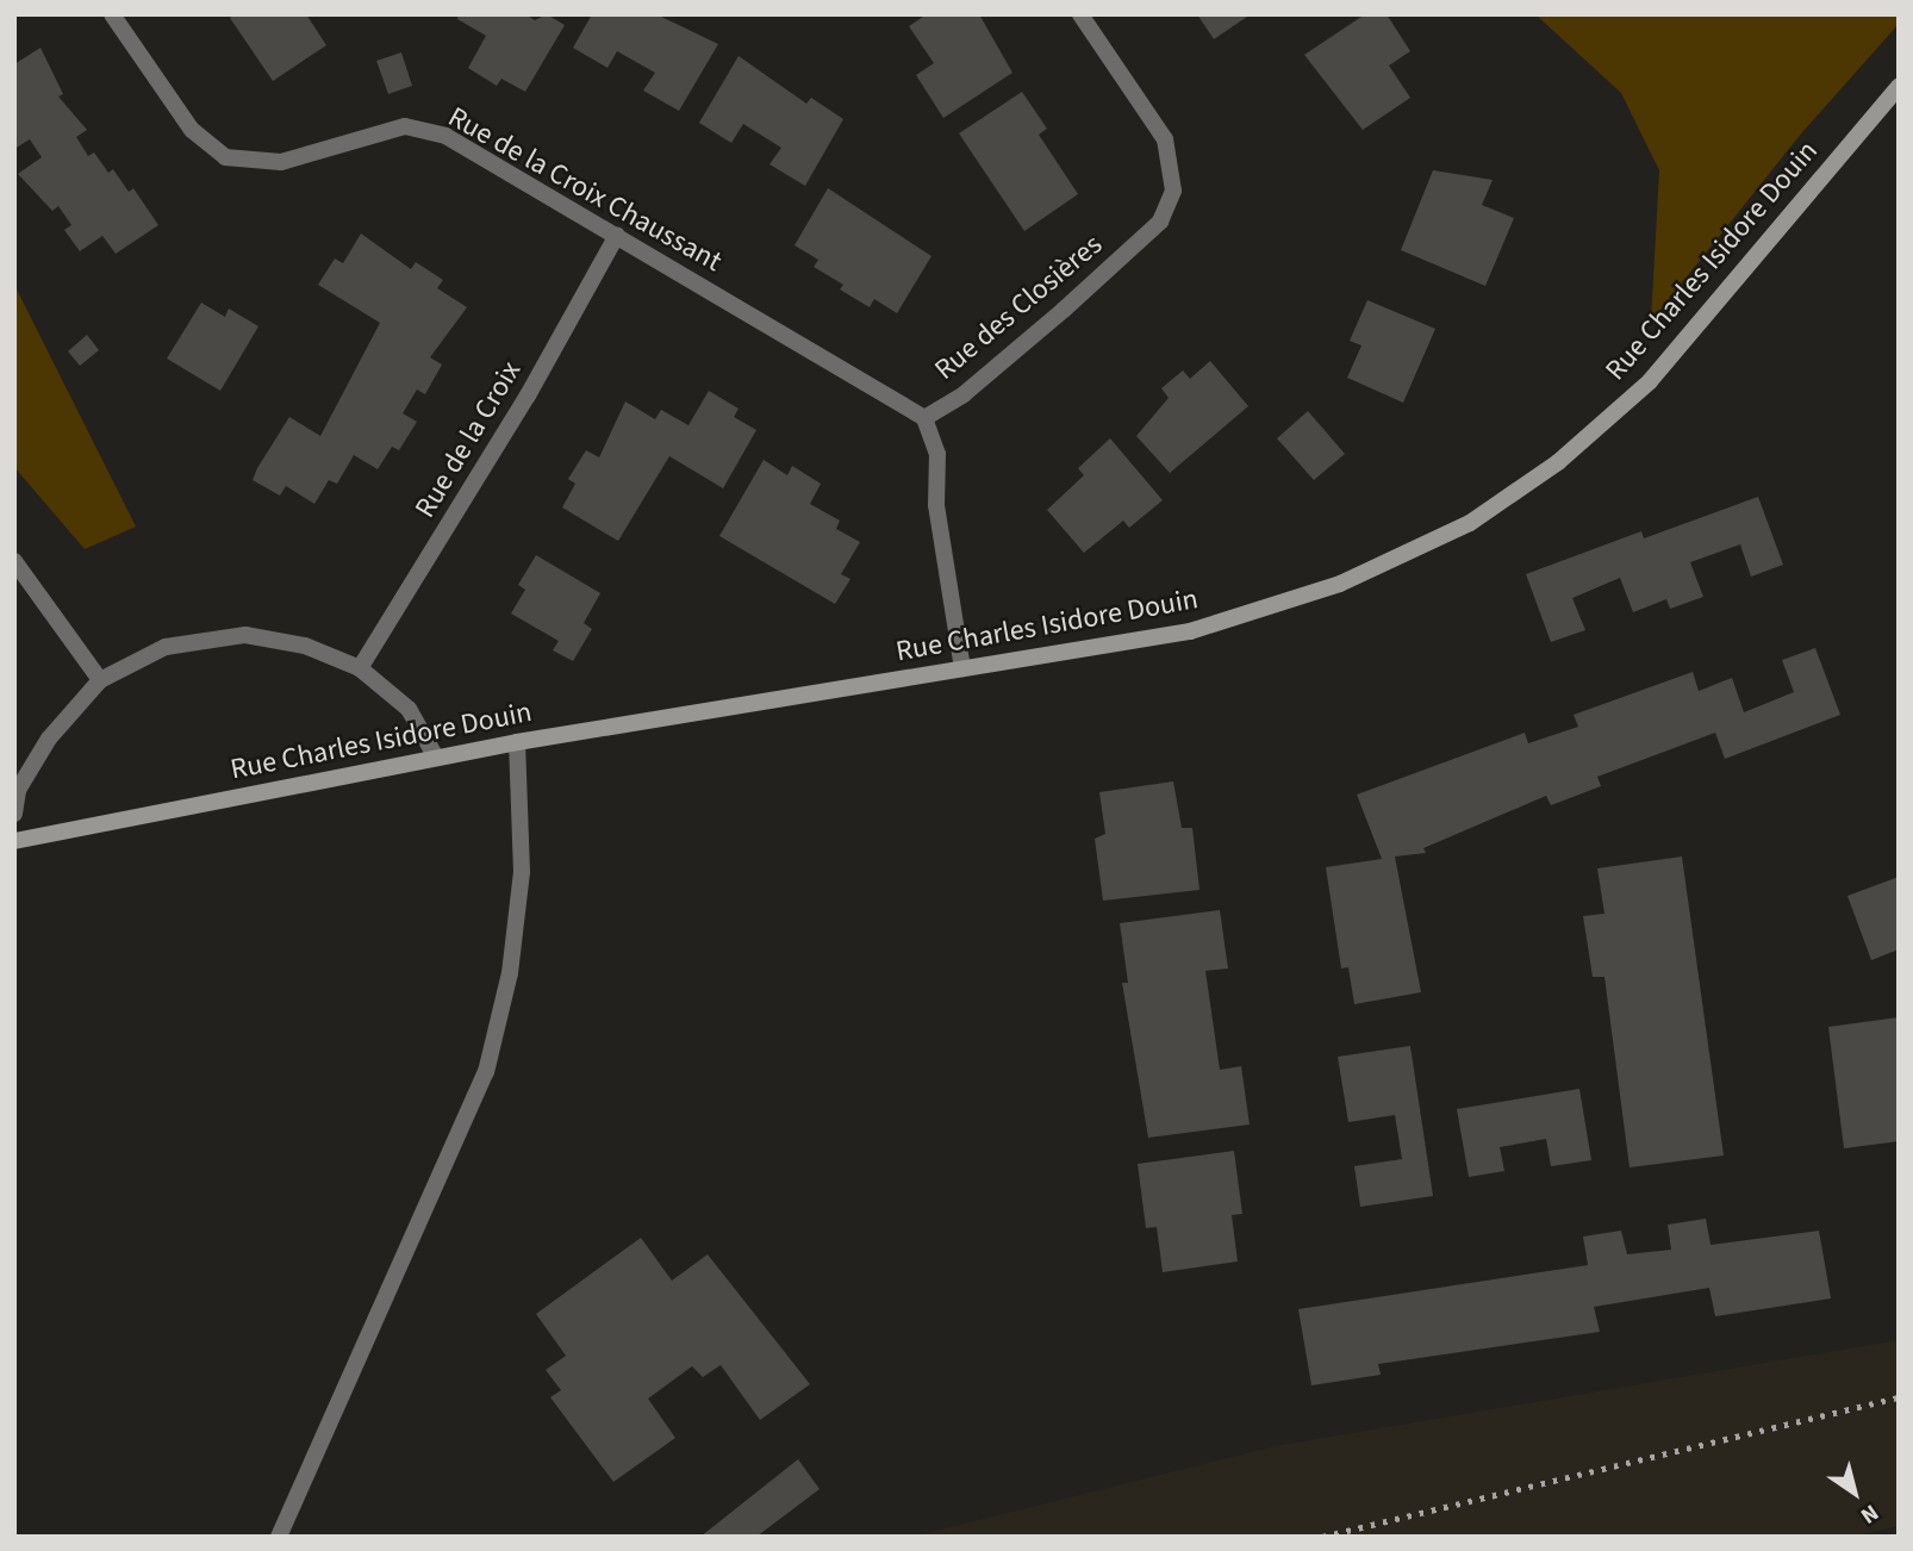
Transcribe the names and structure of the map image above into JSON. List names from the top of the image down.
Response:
{
  "streets": {
    "street": [
      "Rue de la Croix Chaussant",
      "Rue Charles Isidore Douin",
      "Rue des Closières",
      "Rue de la Croix"
    ]
  },
  "crossings": [
    ["Rue de la Croix Chaussant", "Rue des Closières"],
    ["Rue de la Croix Chaussant", "Rue de la Croix"],
    ["Rue Charles Isidore Douin", "Rue des Closières"]
  ],
  "north": "bottom right"
}
